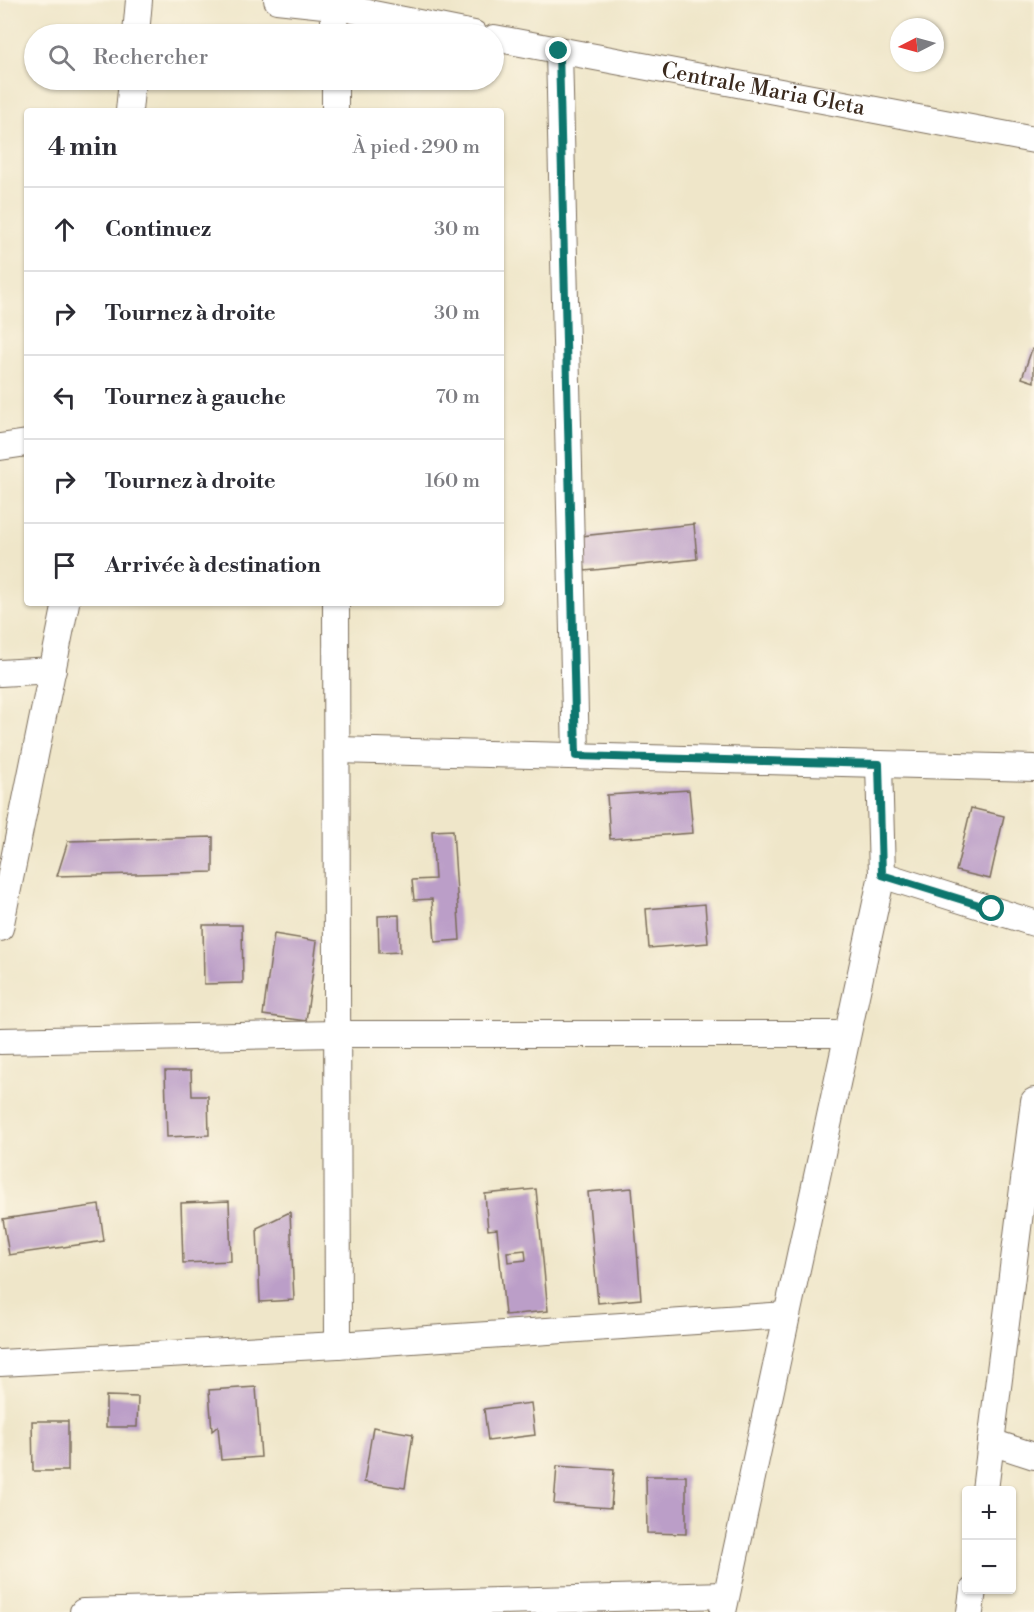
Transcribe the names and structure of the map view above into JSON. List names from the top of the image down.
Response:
{
  "streets": {
    "street": ["Centrale Maria Gleta"]
  },
  "north": "left",
  "page": {
    "search": "Rechercher",
    "heading": ["4 min", "À pied · 290 m"],
    "list": [
      ["Continuez", "30 m"],
      ["Tournez à droite", "30 m"],
      ["Tournez à gauche", "70 m"],
      ["Tournez à droite", "160 m"],
      "Arrivée à destination"
    ],
    "map_buttons": ["+", "−"]
  }
}
